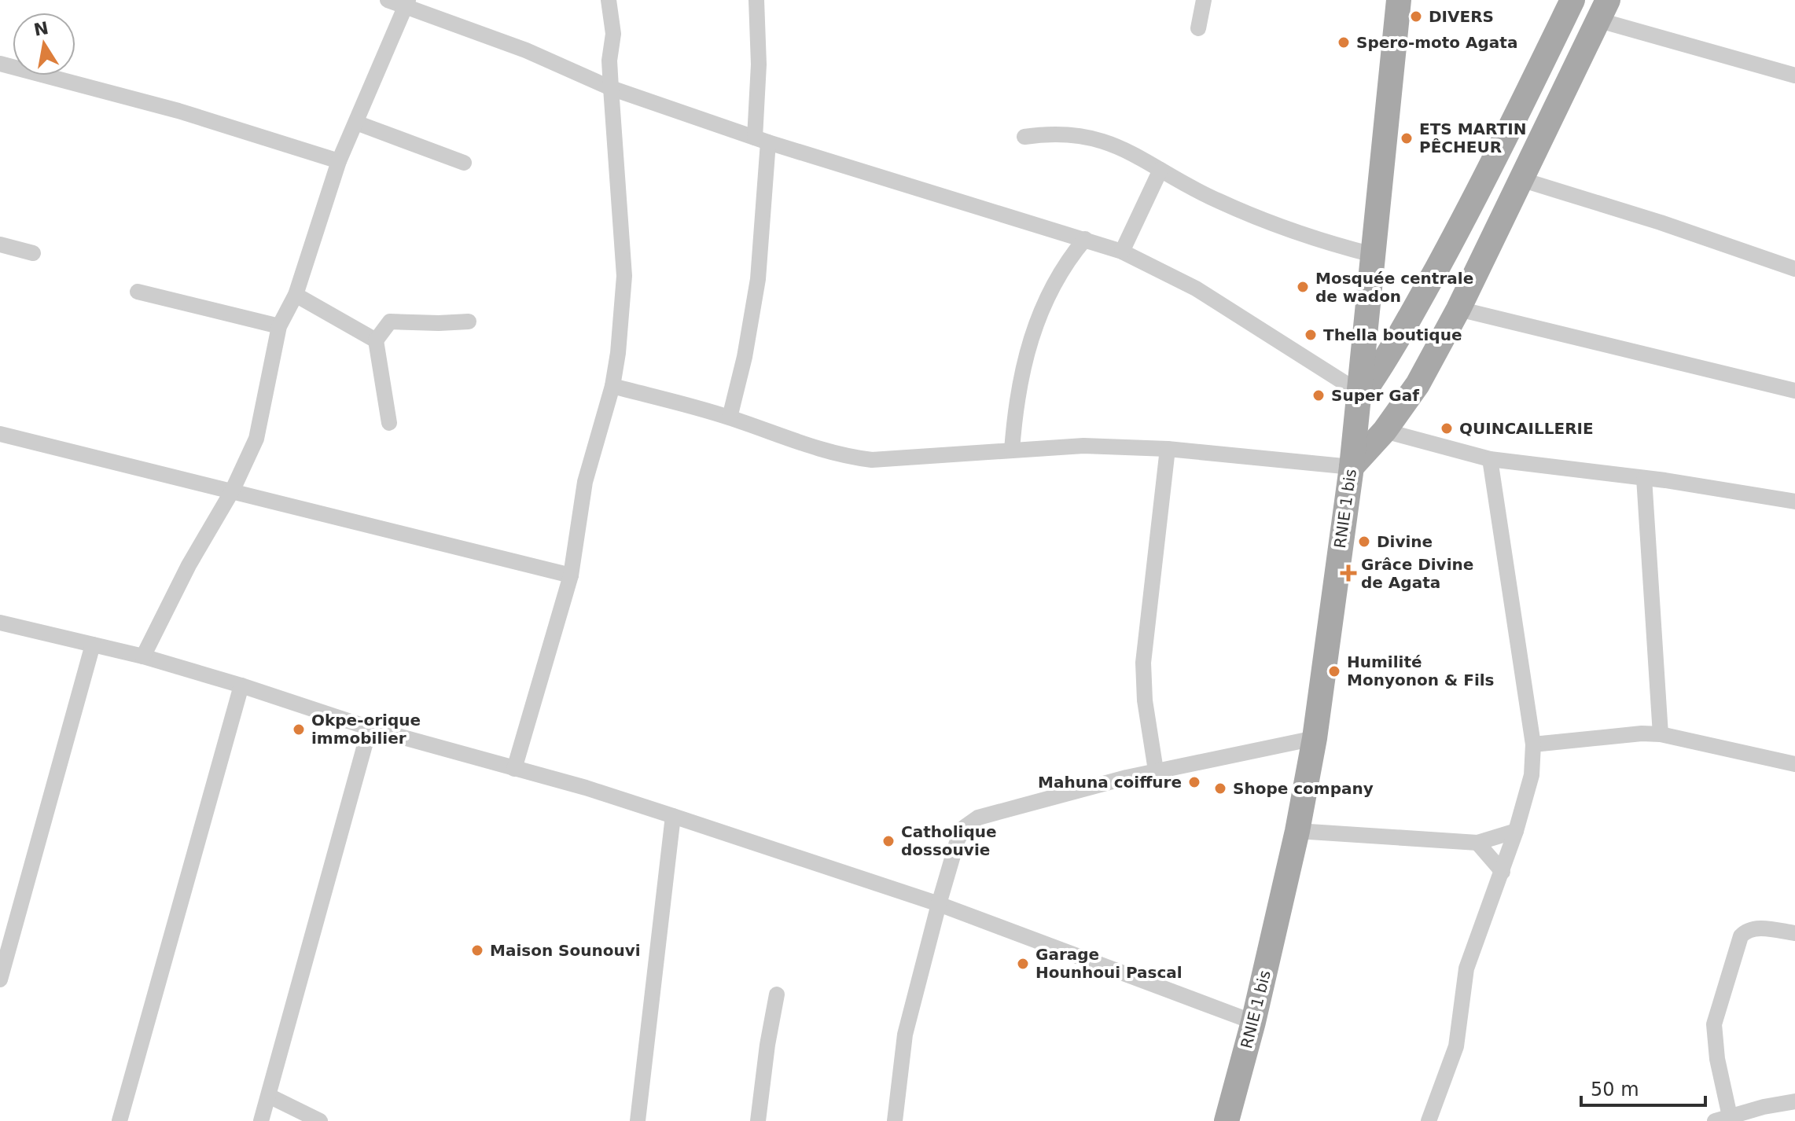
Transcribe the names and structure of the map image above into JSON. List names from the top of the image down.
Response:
{
  "streets": {
    "main road": ["RNIE 1 bis"]
  },
  "places": {
    "other": [
      "DIVERS",
      "Spero-moto Agata",
      "ETS MARTIN PÊCHEUR",
      "Mosquée centrale de wadon",
      "Thella boutique",
      "Super Gaf",
      "QUINCAILLERIE",
      "Divine",
      "Humilité Monyonon & Fils",
      "Okpe-orique immobilier",
      "Mahuna coiffure",
      "Shope company",
      "Catholique dossouvie",
      "Maison Sounouvi",
      "Garage Hounhoui Pascal"
    ],
    "health": ["Grâce Divine de Agata"]
  },
  "scale_bar": "50 m",
  "north": "top"
}
